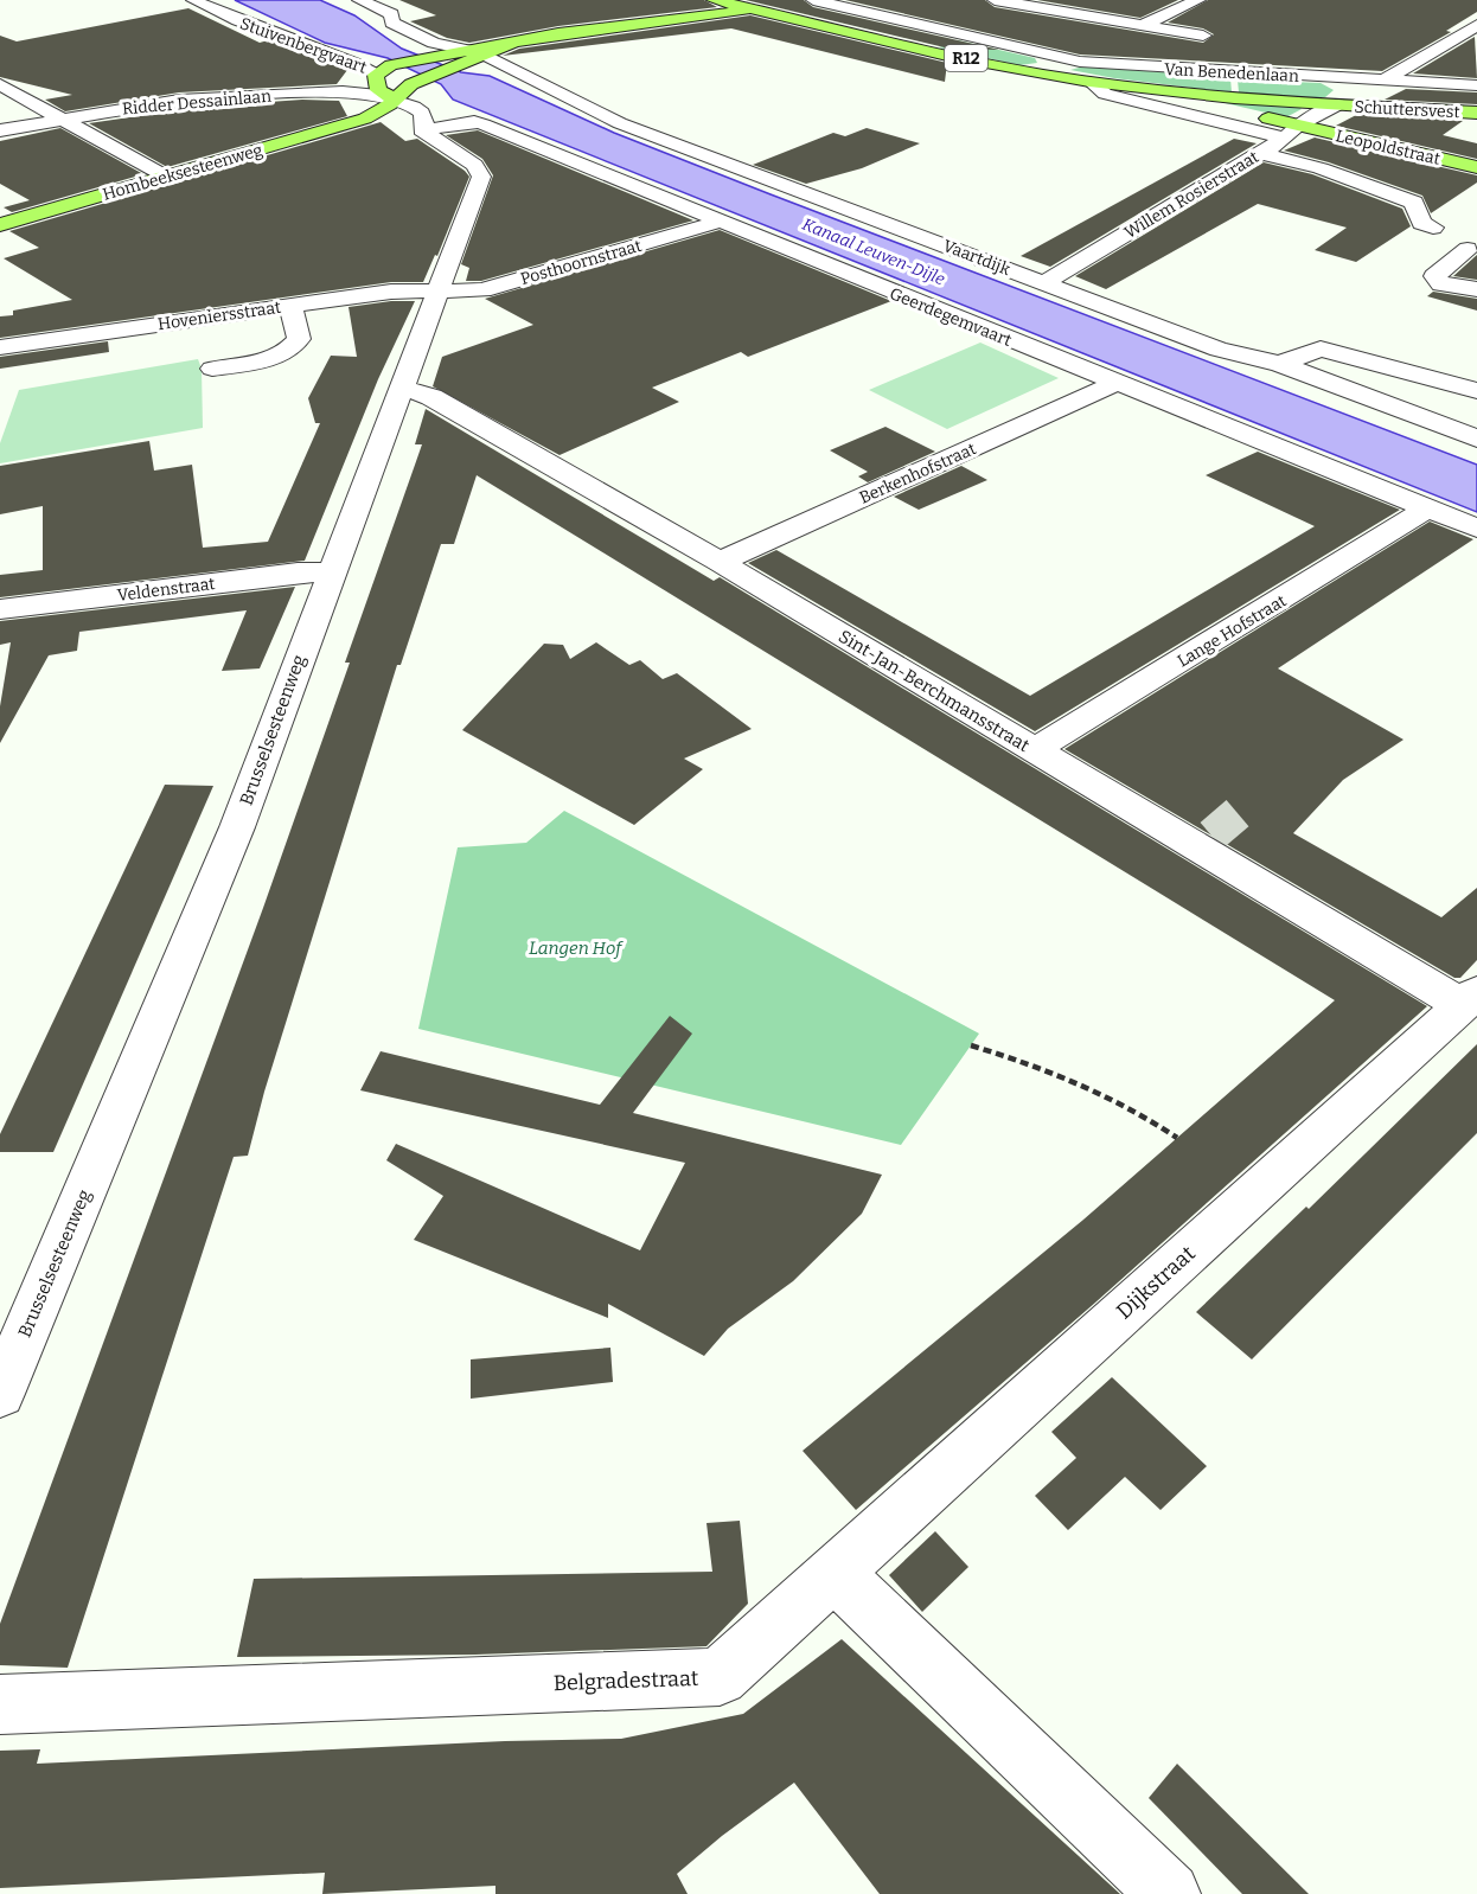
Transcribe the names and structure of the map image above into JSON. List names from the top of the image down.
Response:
{
  "streets": {
    "main road": [
      "R12",
      "Van Benedenlaan",
      "Schuttersvest",
      "Leopoldstraat",
      "Hombeeksesteenweg"
    ],
    "street": [
      "Stuivenbergvaart",
      "Ridder Dessainlaan",
      "Willem Rosierstraat",
      "Vaartdijk",
      "Posthoornstraat",
      "Hoveniersstraat",
      "Geerdegemvaart",
      "Berkenhofstraat",
      "Veldenstraat",
      "Lange Hofstraat",
      "Sint-Jan-Berchmansstraat",
      "Brusselsesteenweg",
      "Dijkstraat",
      "Belgradestraat"
    ]
  },
  "crossings": [
    ["R12", "Van Benedenlaan"],
    ["Van Benedenlaan", "Schuttersvest"],
    ["Van Benedenlaan", "Leopoldstraat"],
    ["Van Benedenlaan", "Willem Rosierstraat"],
    ["Ridder Dessainlaan", "Hombeeksesteenweg"],
    ["Ridder Dessainlaan", "Brusselsesteenweg"],
    ["Schuttersvest", "Willem Rosierstraat"],
    ["Leopoldstraat", "Willem Rosierstraat"],
    ["Hombeeksesteenweg", "Vaartdijk"],
    ["Hombeeksesteenweg", "Geerdegemvaart"],
    ["Hombeeksesteenweg", "Brusselsesteenweg"],
    ["Willem Rosierstraat", "Vaartdijk"],
    ["Posthoornstraat", "Hoveniersstraat"],
    ["Posthoornstraat", "Geerdegemvaart"],
    ["Posthoornstraat", "Brusselsesteenweg"],
    ["Hoveniersstraat", "Brusselsesteenweg"],
    ["Geerdegemvaart", "Berkenhofstraat"],
    ["Geerdegemvaart", "Lange Hofstraat"],
    ["Geerdegemvaart", "Brusselsesteenweg"],
    ["Berkenhofstraat", "Sint-Jan-Berchmansstraat"],
    ["Veldenstraat", "Brusselsesteenweg"],
    ["Lange Hofstraat", "Sint-Jan-Berchmansstraat"],
    ["Sint-Jan-Berchmansstraat", "Brusselsesteenweg"],
    ["Sint-Jan-Berchmansstraat", "Dijkstraat"],
    ["Dijkstraat", "Belgradestraat"]
  ],
  "water": ["Kanaal Leuven-Dijle"],
  "parks": ["Langen Hof"]
}
